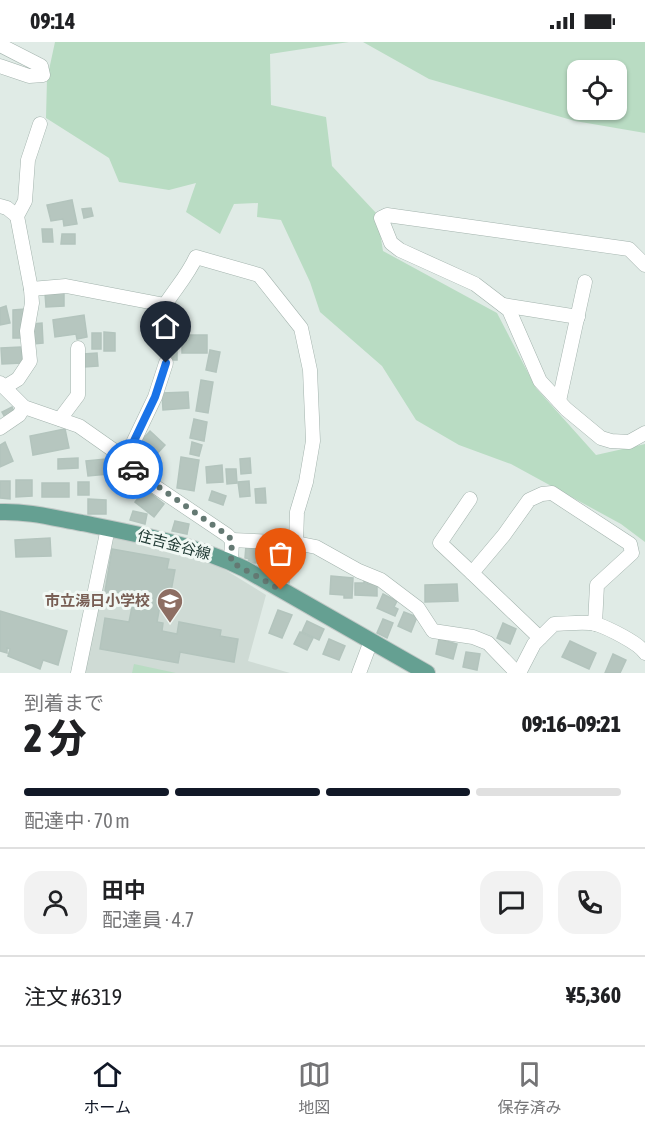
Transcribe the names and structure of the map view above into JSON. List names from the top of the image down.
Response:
{
  "streets": {
    "main road": ["住吉金谷線"]
  },
  "places": {
    "school or university": ["市立湯日小学校"]
  },
  "page": {
    "status": "09:14",
    "heading": ["2 分", "到着まで", "09:16–09:21"],
    "panel": [
      "田中",
      "配達員 · 4.7",
      "注文 #6319",
      "¥5,360"
    ],
    "bar": "配達中 · 70 m",
    "tabs": ["ホーム", "地図", "保存済み"]
  }
}
